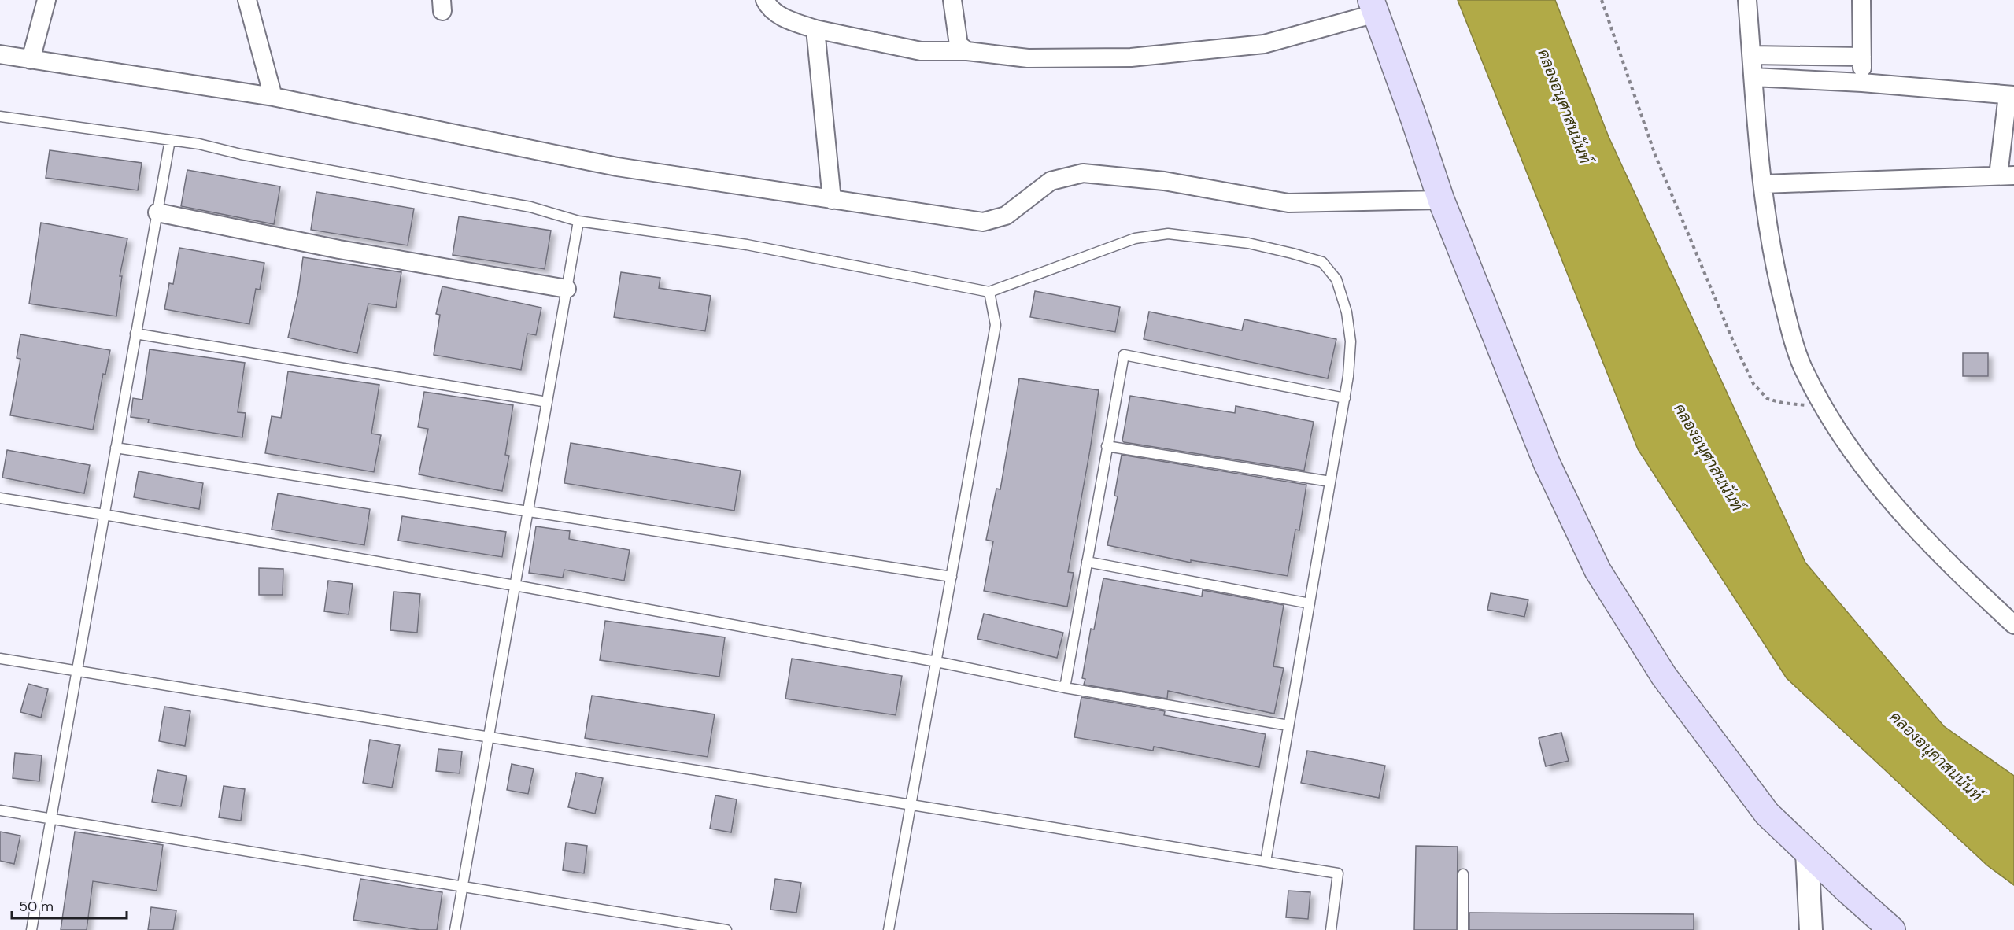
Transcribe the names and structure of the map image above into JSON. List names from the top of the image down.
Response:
{
  "water": ["คลองอนุศาสนนันท์"],
  "scale_bar": "50 m"
}
